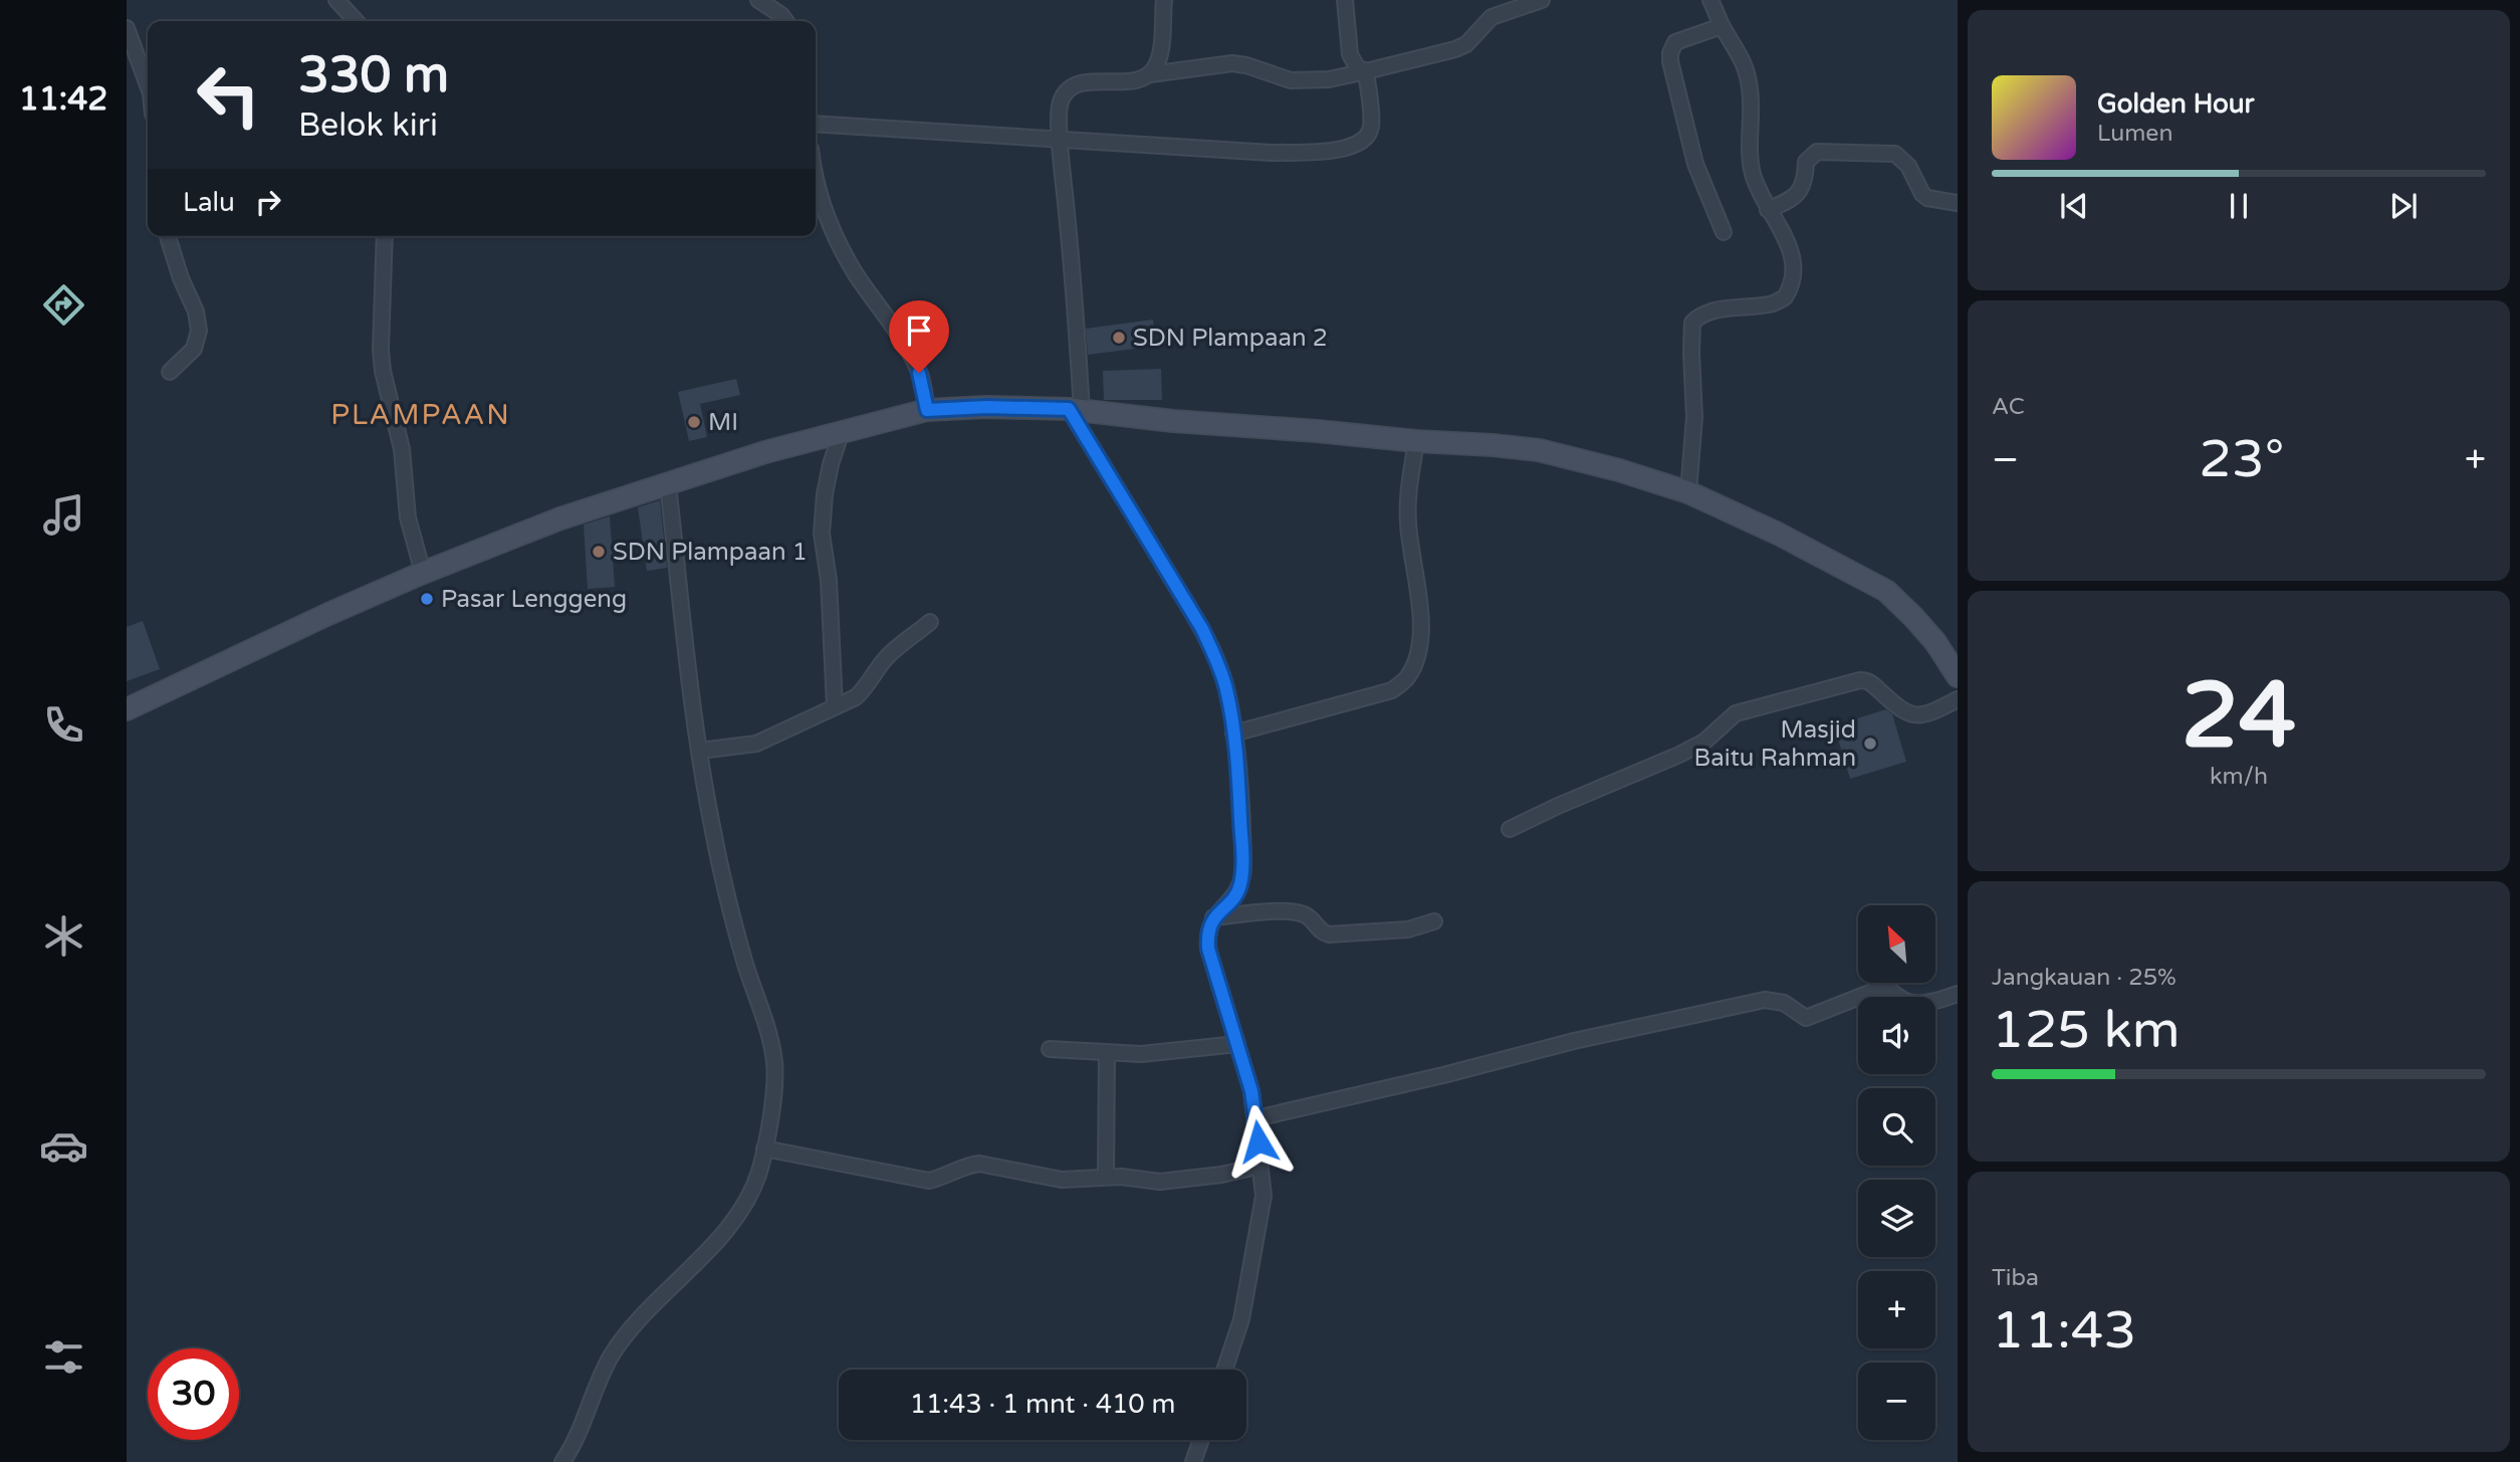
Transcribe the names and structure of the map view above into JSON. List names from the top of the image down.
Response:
{
  "districts": ["PLAMPAAN"],
  "places": [
    "SDN Plampaan 2",
    "MI",
    "SDN Plampaan 1",
    "Pasar Lenggeng",
    "Masjid Baitu Rahman"
  ],
  "north": "top left",
  "page": {
    "tabs": "11:42",
    "turn": ["330 m", "Belok kiri"],
    "song": ["Golden Hour", "Lumen"],
    "then": "Lalu",
    "tile": [
      "AC",
      ["24", "km/h"],
      ["Jangkauan · 25%", "125 km"],
      ["Tiba", "11:43"]
    ],
    "heat": ["−", "23°", "+"],
    "map_buttons": ["+", "−"],
    "limit": "30",
    "trip": "11:43 · 1 mnt · 410 m"
  }
}
